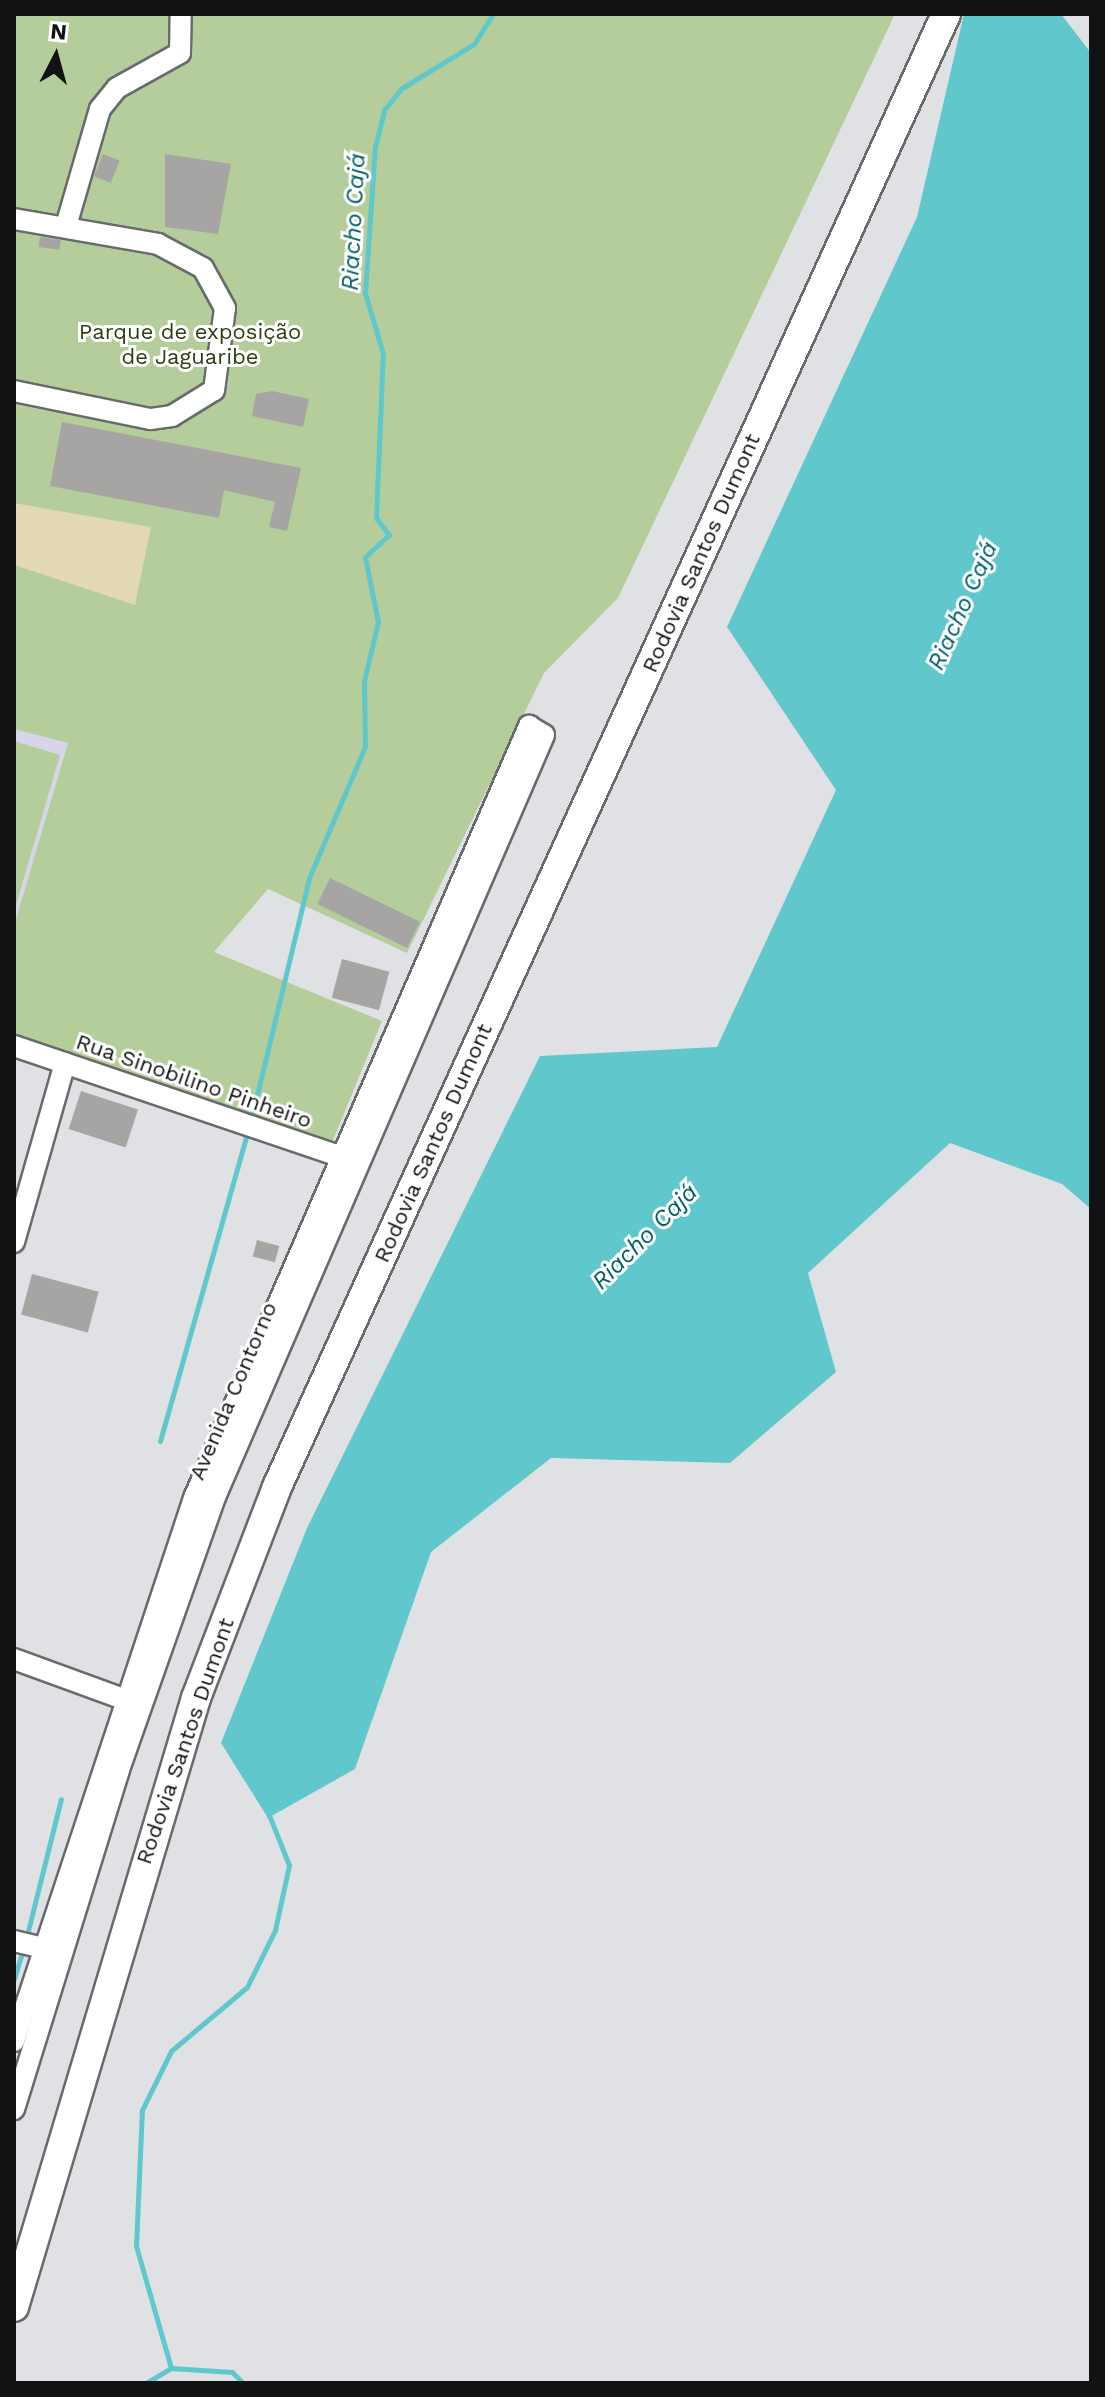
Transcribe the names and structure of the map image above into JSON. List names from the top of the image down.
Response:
{
  "streets": {
    "highway": ["Rodovia Santos Dumont"],
    "street": ["Rua Sinobilino Pinheiro", "Avenida Contorno"]
  },
  "crossings": [
    ["Rua Sinobilino Pinheiro", "Avenida Contorno"]
  ],
  "water": ["Riacho Cajá"],
  "parks": ["Parque de exposição de Jaguaribe"],
  "north": "top"
}
